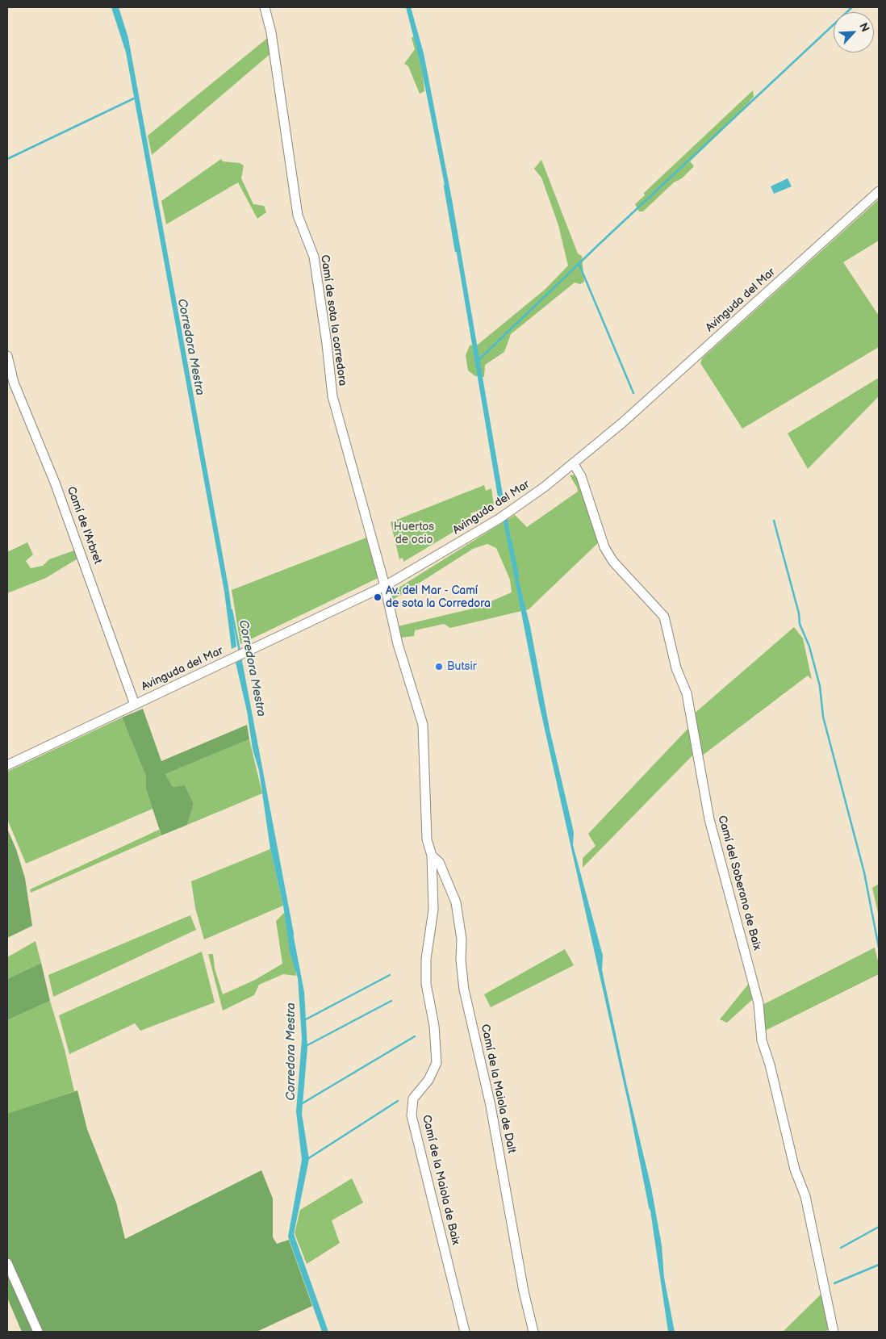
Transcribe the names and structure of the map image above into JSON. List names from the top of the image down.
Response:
{
  "streets": {
    "street": [
      "Avinguda del Mar",
      "Camí de sota la corredora",
      "Camí de l'Arbret",
      "Camí del Soberano de Baix",
      "Camí de la Maiola de Dalt",
      "Camí de la Maiola de Baix"
    ]
  },
  "crossings": [
    ["Avinguda del Mar", "Camí de sota la corredora"],
    ["Avinguda del Mar", "Camí de l'Arbret"],
    ["Avinguda del Mar", "Camí del Soberano de Baix"],
    ["Avinguda del Mar", "Camí de la Maiola de Baix"],
    ["Camí de sota la corredora", "Camí de la Maiola de Baix"],
    ["Camí de la Maiola de Dalt", "Camí de la Maiola de Baix"]
  ],
  "water": ["Corredora Mestra"],
  "parks": ["Huertos de ocio"],
  "places": ["Av. del Mar - Camí de sota la Corredora", "Butsir"],
  "north": "top right"
}
